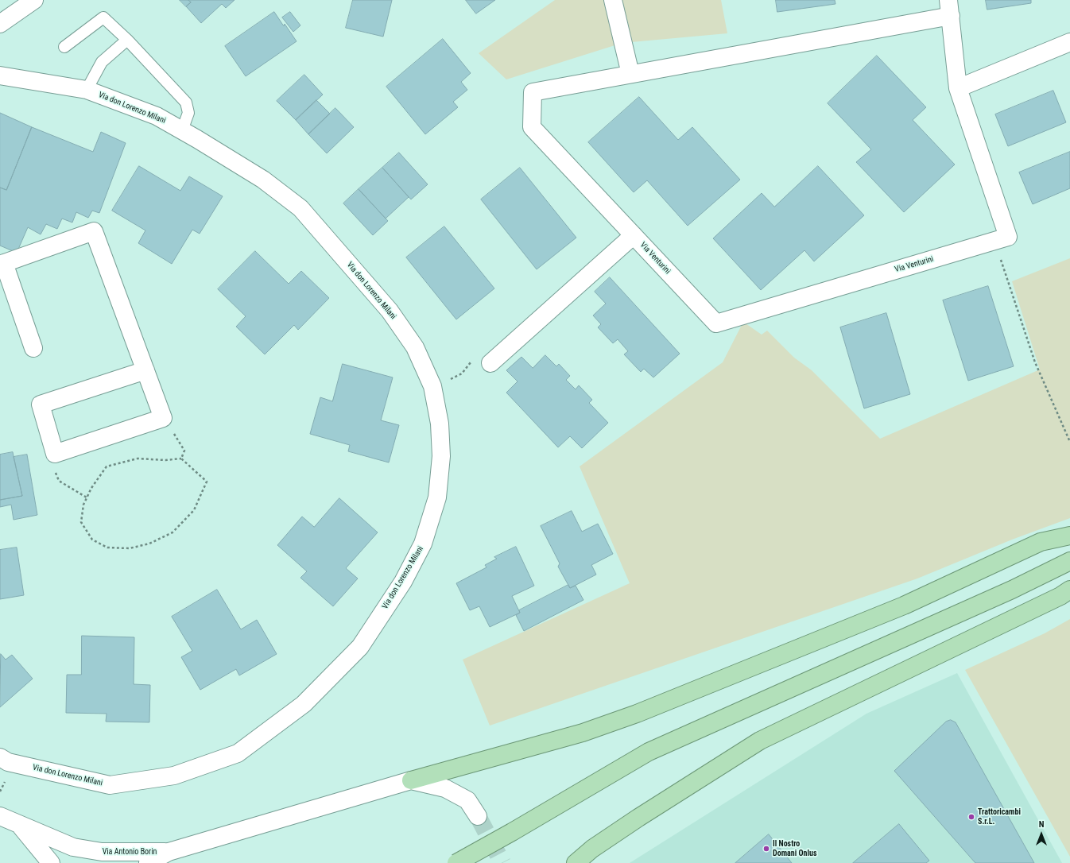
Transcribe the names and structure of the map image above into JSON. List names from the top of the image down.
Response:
{
  "streets": {
    "street": ["Via don Lorenzo Milani", "Via Venturini", "Via Antonio Borin"]
  },
  "places": ["Trattoricambi S.r.L.", "Il Nostro Domani Onlus"],
  "north": "top"
}
